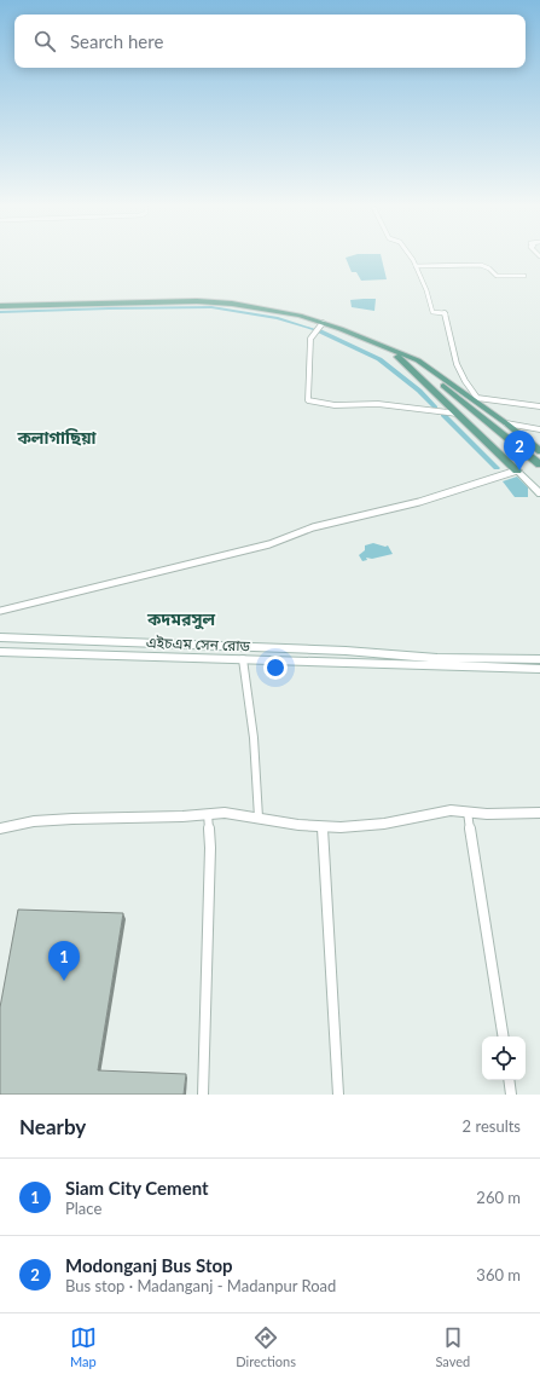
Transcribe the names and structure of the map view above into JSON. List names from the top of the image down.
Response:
{
  "streets": {
    "main road": ["এইচএম সেন রোড"]
  },
  "districts": ["কলাগাছিয়া", "কদমরসুল"],
  "page": {
    "search": "Search here",
    "pins": ["2", "1"],
    "heading": ["Nearby", "2 results"],
    "list": [
      {
        "mark": "1",
        "name": "Siam City Cement",
        "note": "Place",
        "value": "260 m"
      },
      {
        "mark": "2",
        "name": "Modonganj Bus Stop",
        "note": "Bus stop · Madanganj - Madanpur Road",
        "value": "360 m"
      }
    ],
    "nav": ["Map", "Directions", "Saved"]
  }
}
